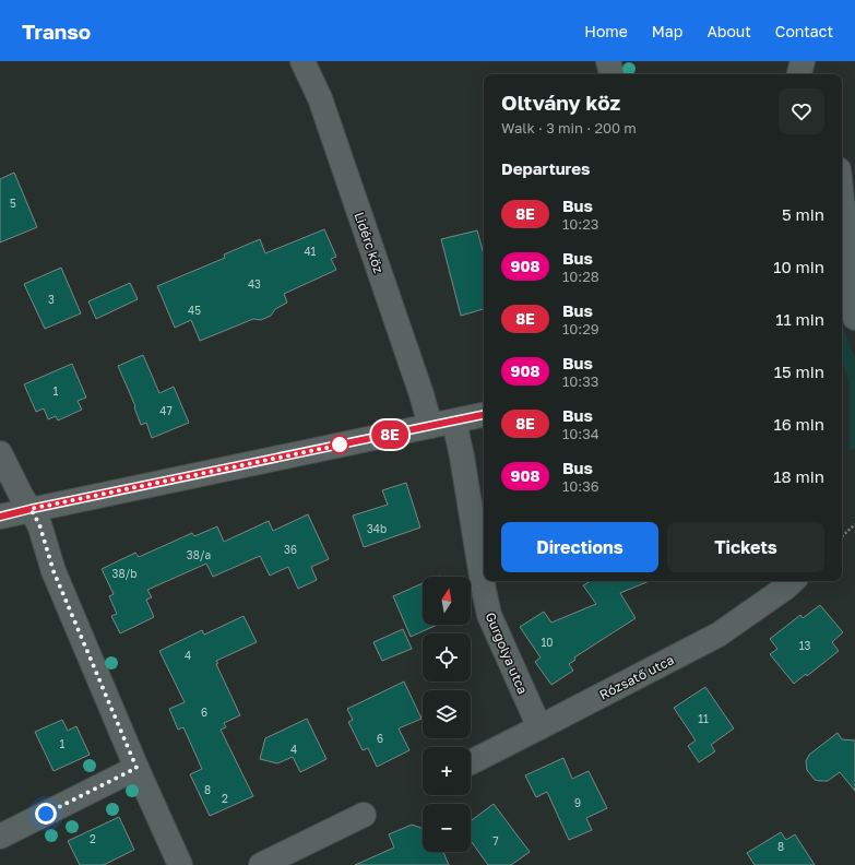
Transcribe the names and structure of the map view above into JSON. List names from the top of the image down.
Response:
{
  "streets": {
    "street": ["Lidérc köz", "Gurgolya utca", "Rózsatő utca"]
  },
  "crossings": [
    ["Gurgolya utca", "Rózsatő utca"]
  ],
  "lines": ["bus line 8E"],
  "house_numbers": [
    "5",
    "41",
    "43",
    "3",
    "45",
    "1",
    "47",
    "34b",
    "36",
    "38/a",
    "38/b",
    "10",
    "13",
    "4",
    "6",
    "11",
    "6",
    "1",
    "4",
    "8",
    "2",
    "9",
    "2",
    "7",
    "8"
  ],
  "north": "top",
  "page": {
    "header": "Transo",
    "nav": [
      "Home",
      "Map",
      "About",
      "Contact"
    ],
    "on_map": "8E",
    "heading": [
      ["Oltvány köz", "Walk · 3 min · 200 m"],
      "Departures"
    ],
    "list": [
      {
        "mark": "8E",
        "name": "Bus",
        "note": "10:23",
        "value": "5 min"
      },
      {
        "mark": "908",
        "name": "Bus",
        "note": "10:28",
        "value": "10 min"
      },
      {
        "mark": "8E",
        "name": "Bus",
        "note": "10:29",
        "value": "11 min"
      },
      {
        "mark": "908",
        "name": "Bus",
        "note": "10:33",
        "value": "15 min"
      },
      {
        "mark": "8E",
        "name": "Bus",
        "note": "10:34",
        "value": "16 min"
      },
      {
        "mark": "908",
        "name": "Bus",
        "note": "10:36",
        "value": "18 min"
      }
    ],
    "buttons": ["Directions", "Tickets"],
    "map_buttons": ["+", "−"]
  }
}
